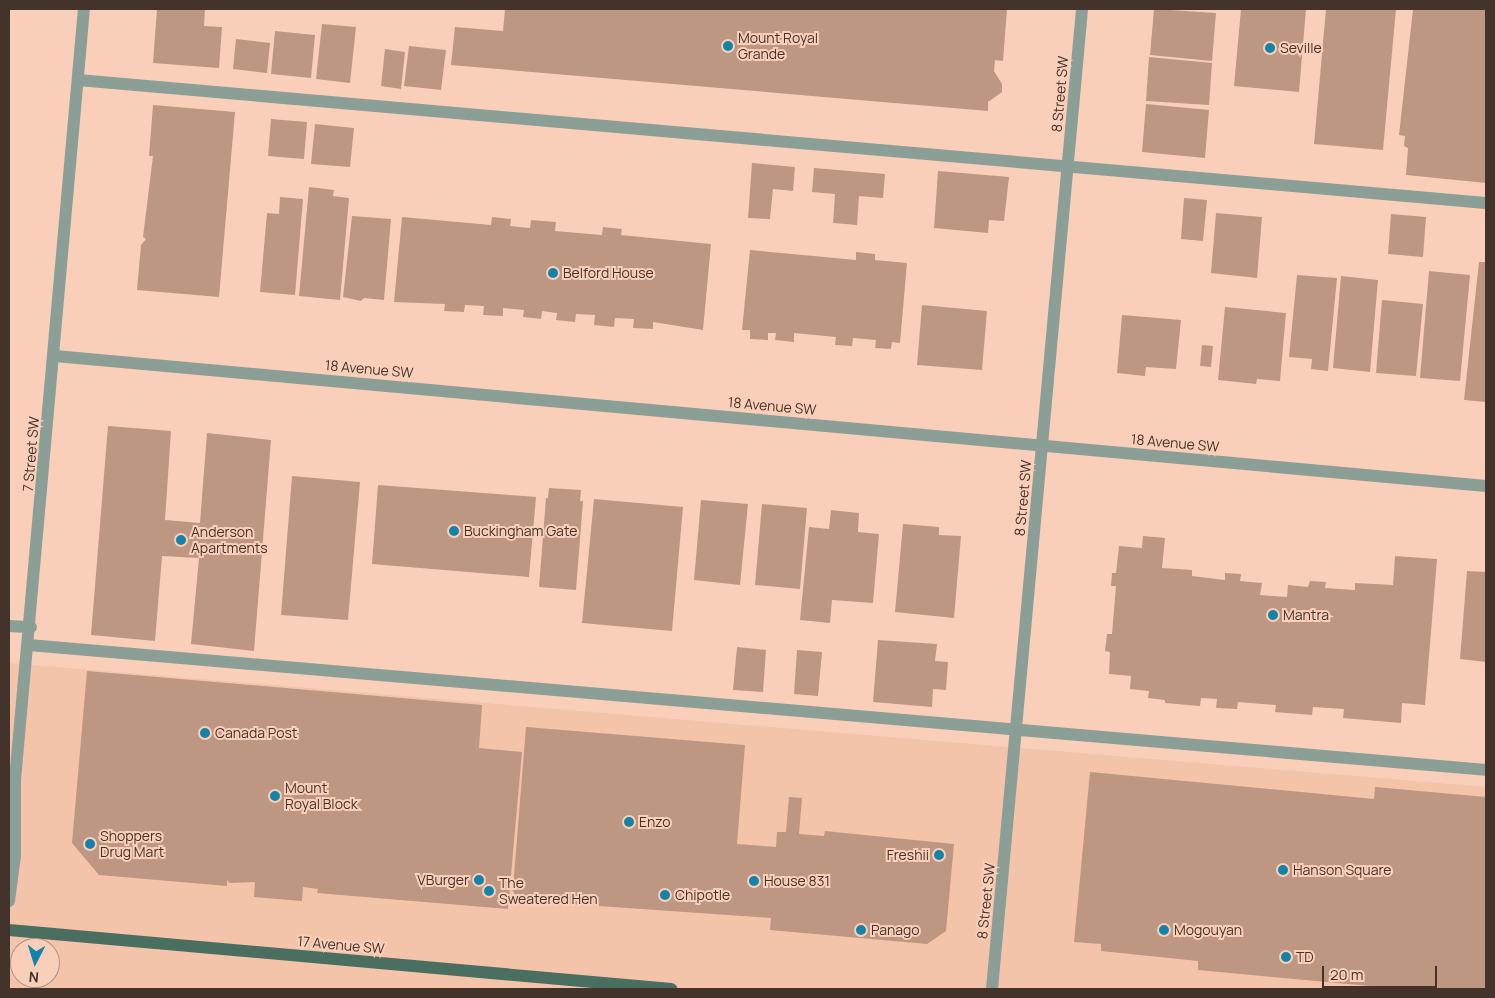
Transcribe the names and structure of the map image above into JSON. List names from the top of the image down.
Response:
{
  "streets": {
    "main road": ["17 Avenue SW"],
    "street": ["8 Street SW", "18 Avenue SW", "7 Street SW"]
  },
  "crossings": [
    ["8 Street SW", "18 Avenue SW"],
    ["18 Avenue SW", "7 Street SW"]
  ],
  "places": [
    "Mount Royal Grande",
    "Seville",
    "Belford House",
    "Buckingham Gate",
    "Anderson Apartments",
    "Mantra",
    "Canada Post",
    "Mount Royal Block",
    "Enzo",
    "Shoppers Drug Mart",
    "Freshii",
    "Hanson Square",
    "VBurger",
    "House 831",
    "The Sweatered Hen",
    "Chipotle",
    "Panago",
    "Mogouyan",
    "TD"
  ],
  "scale_bar": "20 m",
  "north": "bottom"
}
